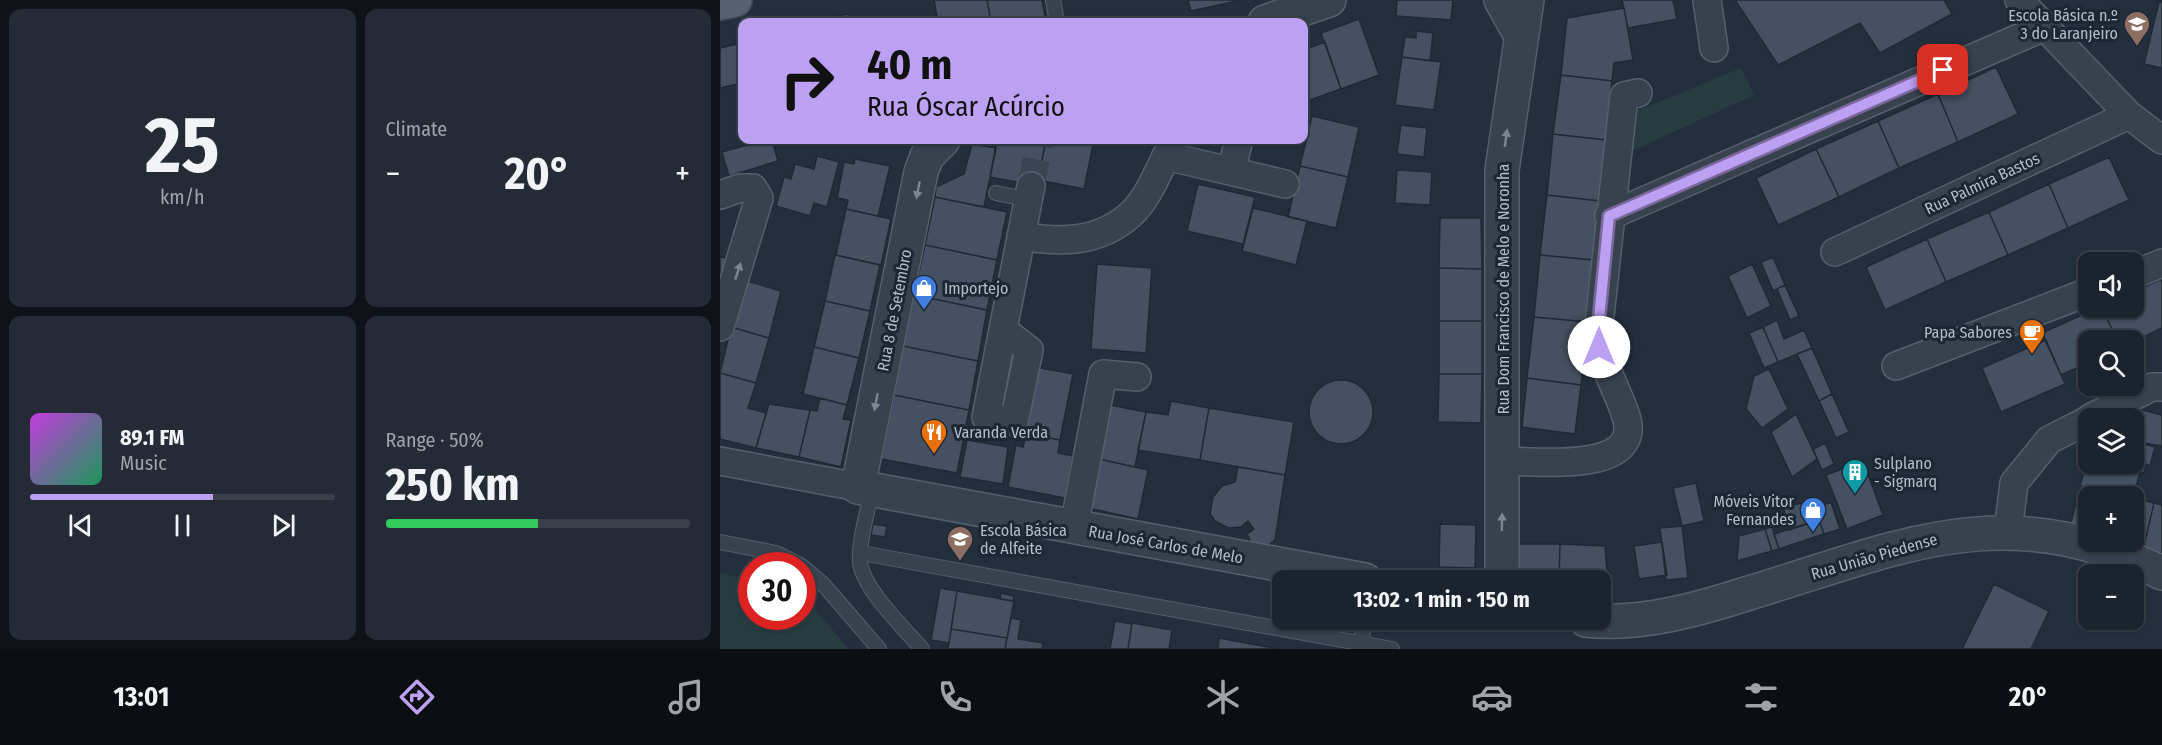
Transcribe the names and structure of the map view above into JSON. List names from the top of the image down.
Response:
{
  "streets": {
    "street": [
      "Rua Palmira Bastos",
      "Rua Dom Francisco de Melo e Noronha",
      "Rua 8 de Setembro",
      "Rua José Carlos de Melo",
      "Rua União Piedense"
    ]
  },
  "crossings": [
    ["Rua 8 de Setembro", "Rua José Carlos de Melo"]
  ],
  "one_way": ["Rua 8 de Setembro"],
  "places": {
    "school or university": ["Escola Básica n.º 3 do Laranjeiro", "Escola Básica de Alfeite"],
    "shop": ["Importejo", "Móveis Vitor Fernandes"],
    "cafe": ["Papa Sabores"],
    "restaurant": ["Varanda Verda"],
    "building": ["Sulplano - Sigmarq"]
  },
  "page": {
    "tile": [
      ["25", "km/h"],
      "Climate",
      ["Range · 50%", "250 km"]
    ],
    "turn": ["40 m", "Rua Óscar Acúrcio"],
    "heat": ["−", "20°", "+"],
    "map_buttons": ["+", "−"],
    "song": ["89.1 FM", "Music"],
    "limit": "30",
    "trip": "13:02 · 1 min · 150 m",
    "tabs": ["13:01", "20°"]
  }
}
